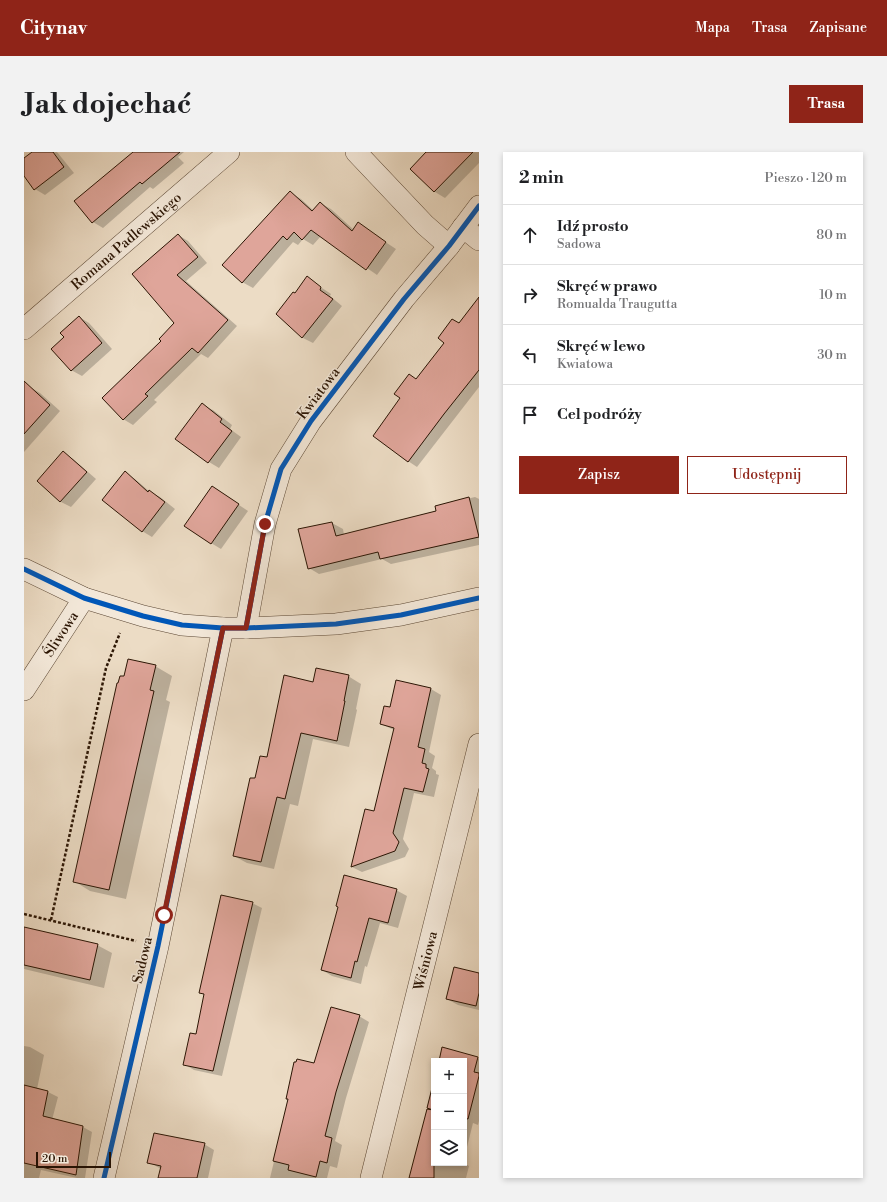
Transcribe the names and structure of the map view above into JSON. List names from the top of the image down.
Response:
{
  "streets": {
    "street": [
      "Romana Padlewskiego",
      "Kwiatowa",
      "Śliwowa",
      "Sadowa",
      "Wiśniowa"
    ]
  },
  "scale_bar": "20 m",
  "page": {
    "header": "Citynav",
    "nav": ["Mapa", "Trasa", "Zapisane"],
    "buttons": [
      "Trasa",
      ["Zapisz", "Udostępnij"]
    ],
    "title": "Jak dojechać",
    "heading": ["2 min", "Pieszo · 120 m"],
    "list": [
      ["Idź prosto", "Sadowa", "80 m"],
      ["Skręć w prawo", "Romualda Traugutta", "10 m"],
      ["Skręć w lewo", "Kwiatowa", "30 m"],
      "Cel podróży"
    ],
    "map_buttons": ["+", "−"],
    "scale": "20 m"
  }
}
